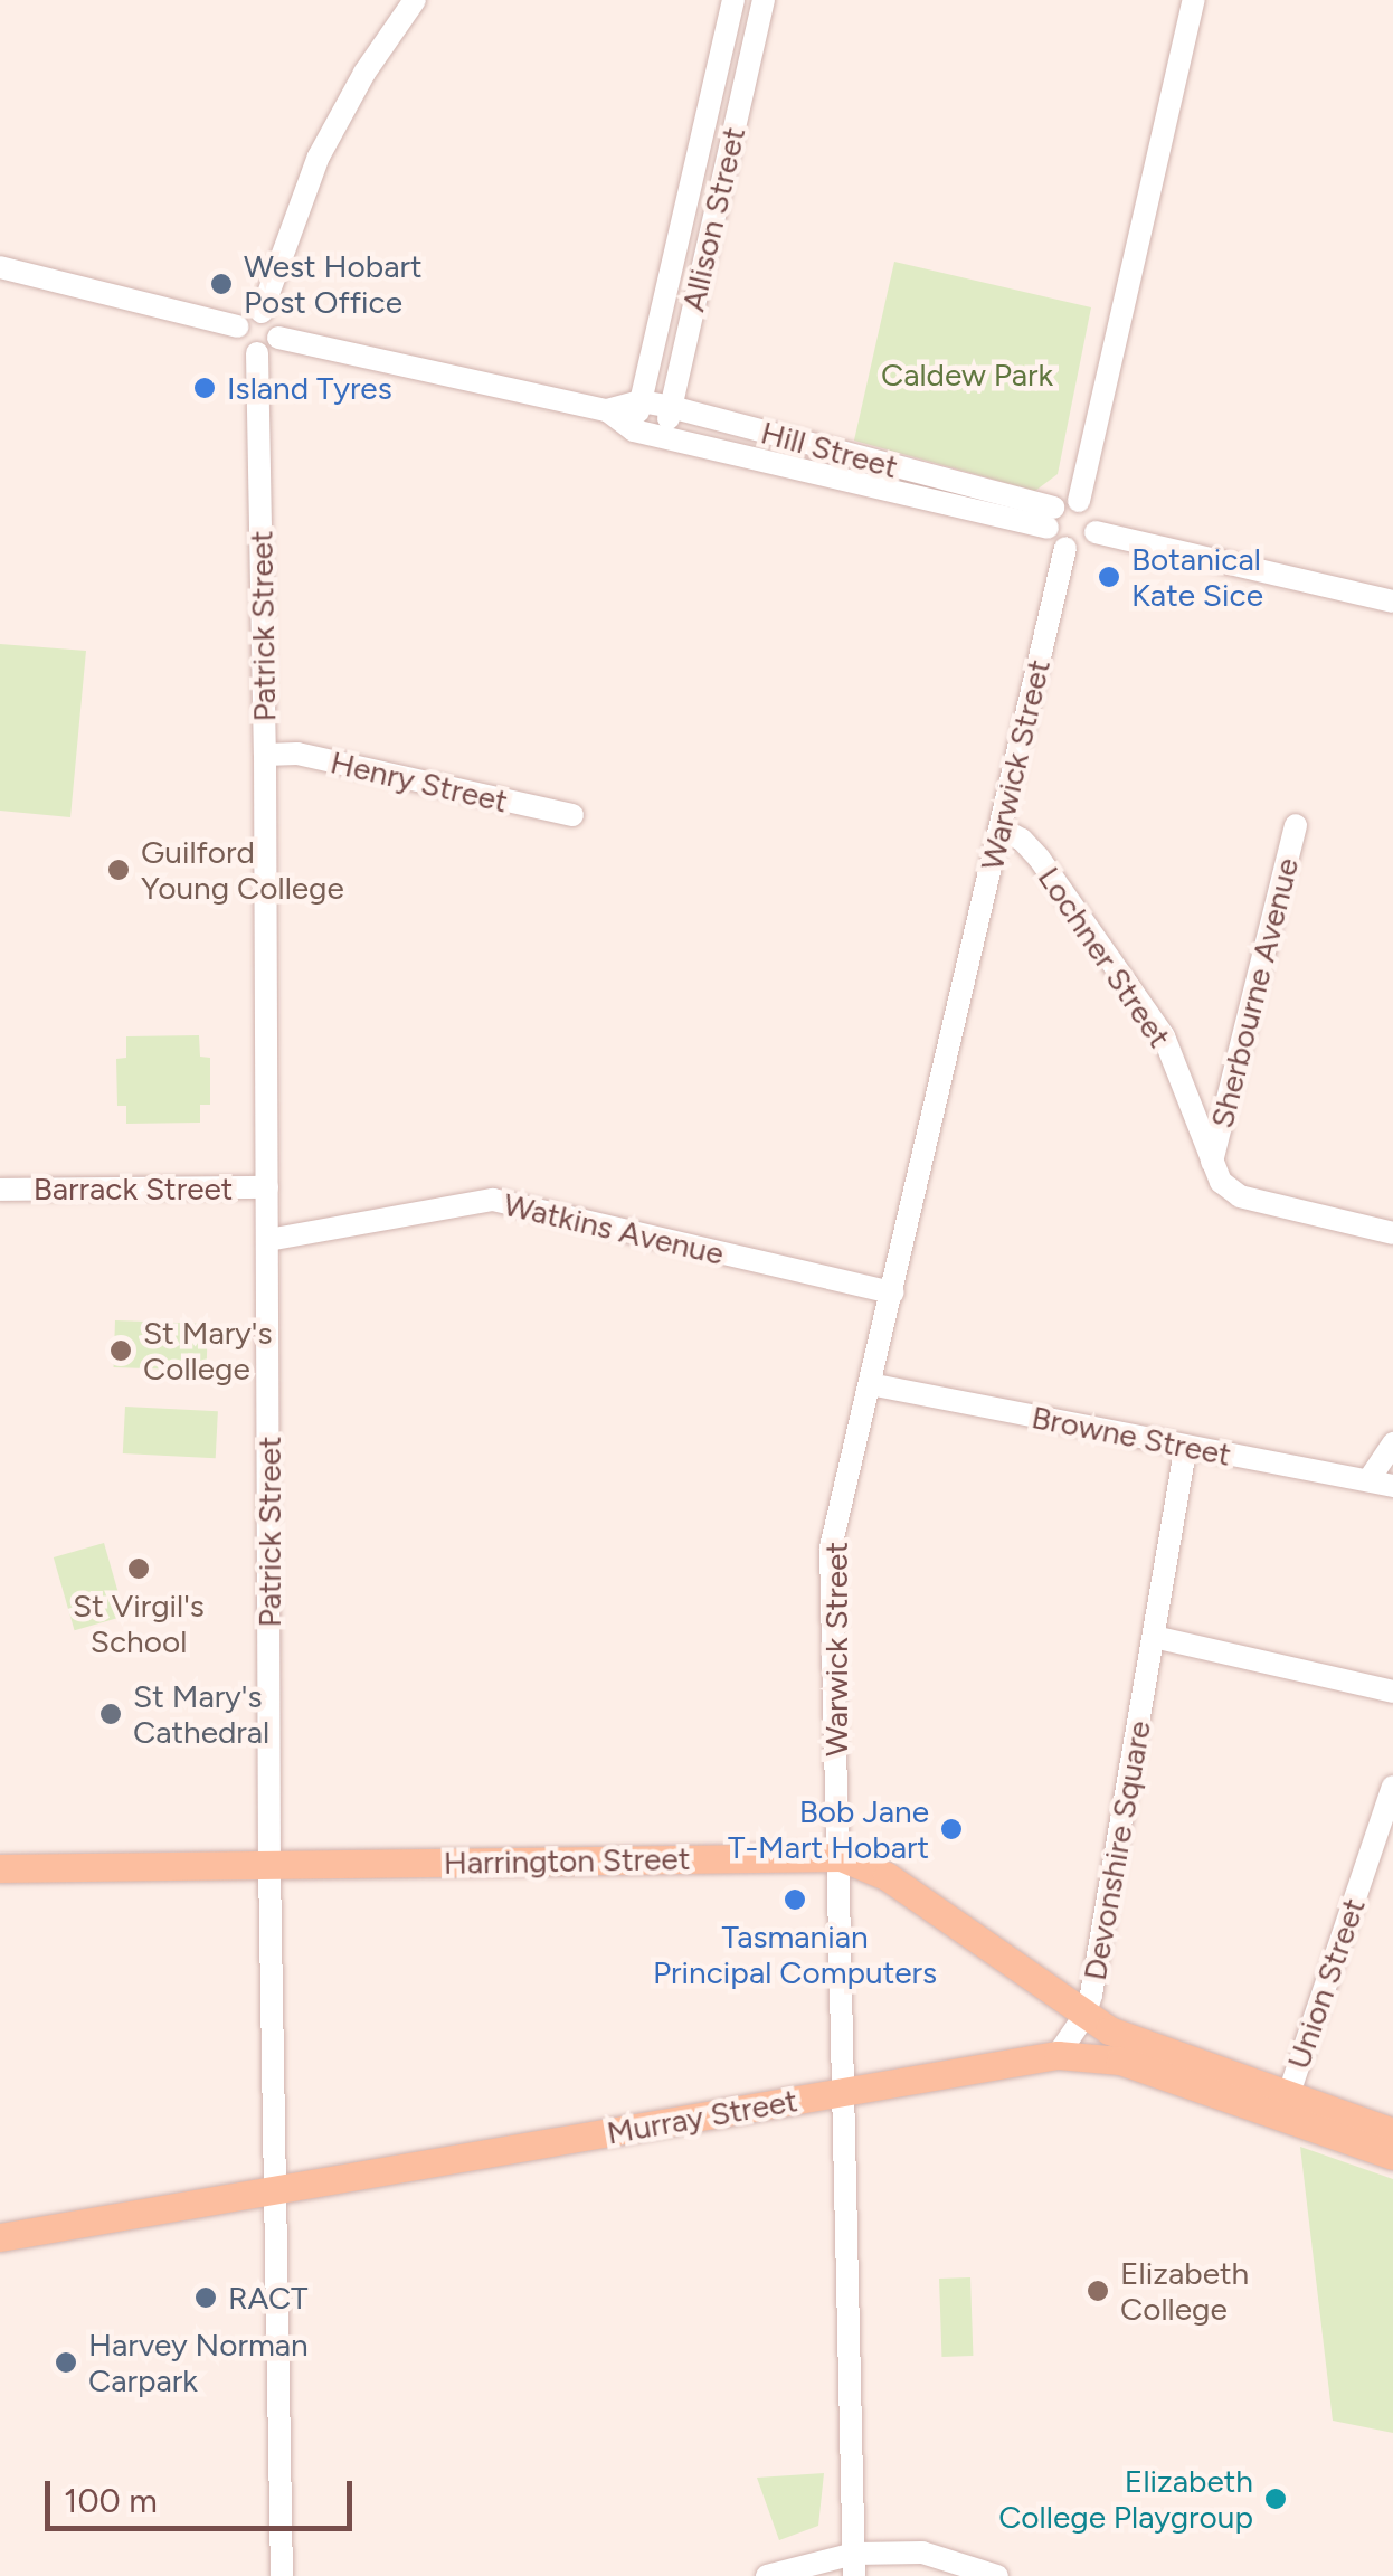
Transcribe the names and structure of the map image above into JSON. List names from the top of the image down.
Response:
{
  "streets": {
    "main road": ["Harrington Street", "Murray Street"],
    "street": [
      "Allison Street",
      "Hill Street",
      "Patrick Street",
      "Warwick Street",
      "Henry Street",
      "Lochner Street",
      "Sherbourne Avenue",
      "Barrack Street",
      "Watkins Avenue",
      "Browne Street",
      "Devonshire Square",
      "Union Street"
    ]
  },
  "crossings": [
    ["Allison Street", "Hill Street"],
    ["Hill Street", "Patrick Street"],
    ["Hill Street", "Warwick Street"],
    ["Patrick Street", "Henry Street"],
    ["Patrick Street", "Barrack Street"],
    ["Patrick Street", "Watkins Avenue"],
    ["Patrick Street", "Harrington Street"],
    ["Patrick Street", "Murray Street"],
    ["Warwick Street", "Lochner Street"],
    ["Warwick Street", "Watkins Avenue"],
    ["Warwick Street", "Browne Street"],
    ["Warwick Street", "Harrington Street"],
    ["Warwick Street", "Murray Street"],
    ["Lochner Street", "Sherbourne Avenue"],
    ["Browne Street", "Devonshire Square"],
    ["Devonshire Square", "Harrington Street"],
    ["Devonshire Square", "Murray Street"],
    ["Harrington Street", "Murray Street"],
    ["Union Street", "Murray Street"]
  ],
  "parks": ["Caldew Park"],
  "places": [
    "West Hobart Post Office",
    "Island Tyres",
    "Botanical Kate Sice",
    "Guilford Young College",
    "St Mary's College",
    "St Virgil's School",
    "St Mary's Cathedral",
    "Bob Jane T-Mart Hobart",
    "Tasmanian Principal Computers",
    "Elizabeth College",
    "RACT",
    "Harvey Norman Carpark",
    "Elizabeth College Playgroup"
  ],
  "scale_bar": "100 m"
}
